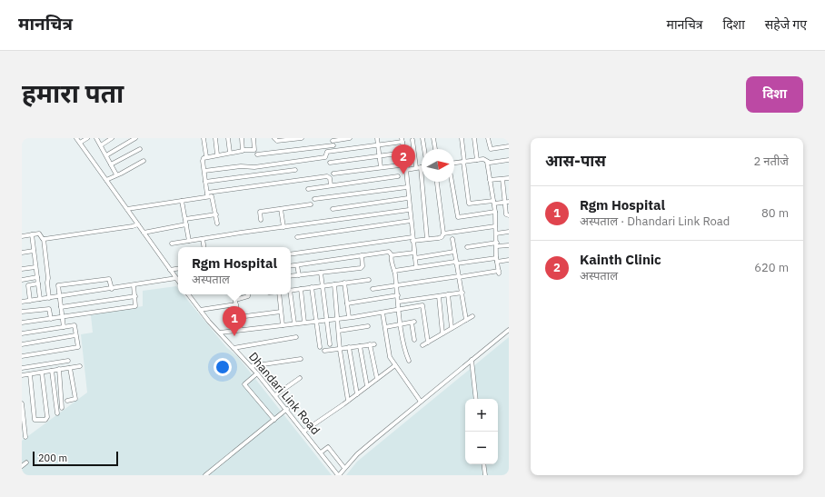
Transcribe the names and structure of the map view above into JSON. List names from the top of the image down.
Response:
{
  "streets": {
    "street": ["Dhandari Link Road"]
  },
  "scale_bar": "200 m",
  "north": "right",
  "page": {
    "header": "मानचित्र",
    "nav": ["मानचित्र", "दिशा", "सहेजे गए"],
    "title": "हमारा पता",
    "buttons": "दिशा",
    "heading": ["आस-पास", "2 नतीजे"],
    "pins": ["2", "1"],
    "list": [
      {
        "mark": "1",
        "name": "Rgm Hospital",
        "note": "अस्पताल · Dhandari Link Road",
        "value": "80 m"
      },
      {
        "mark": "2",
        "name": "Kainth Clinic",
        "note": "अस्पताल",
        "value": "620 m"
      }
    ],
    "popup": ["Rgm Hospital", "अस्पताल"],
    "map_buttons": ["+", "−"],
    "scale": "200 m"
  }
}
